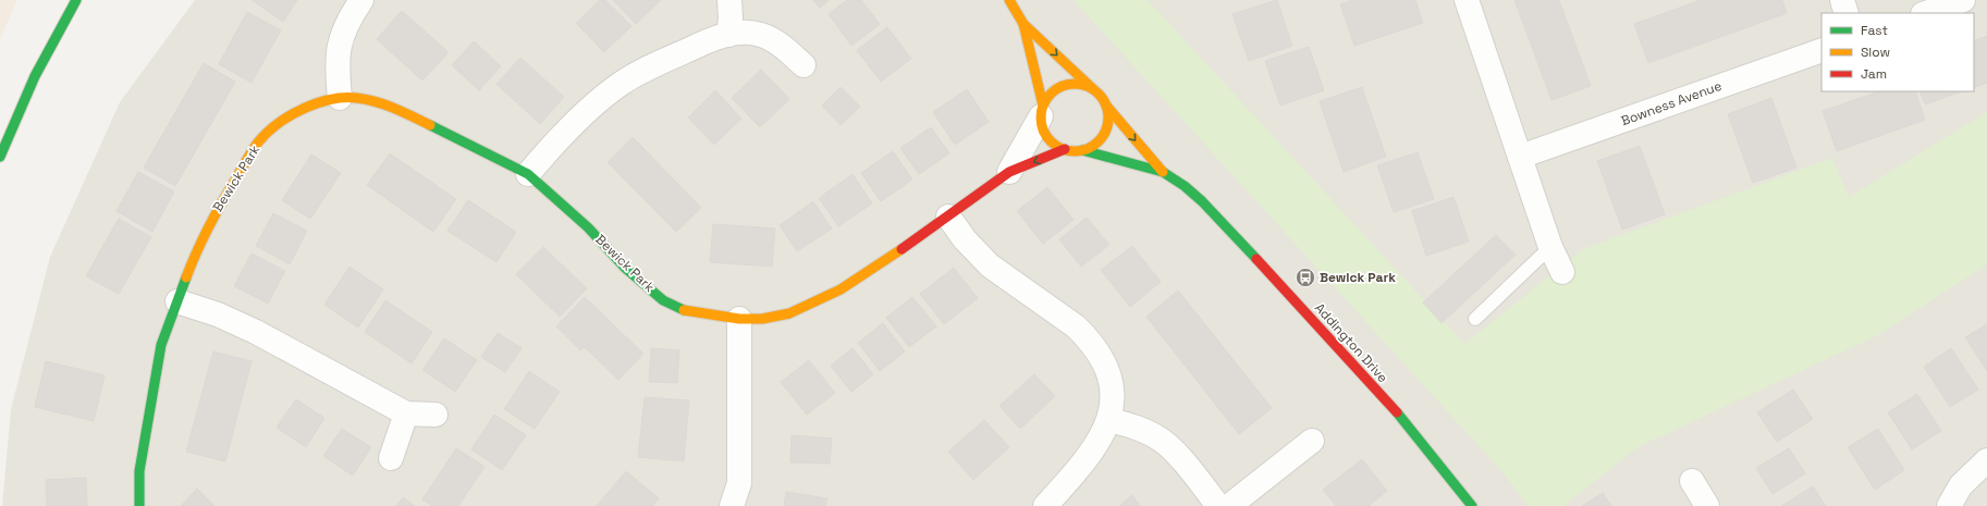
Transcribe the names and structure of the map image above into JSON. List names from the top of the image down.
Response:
{
  "streets": {
    "street": ["Bowness Avenue", "Bewick Park", "Addington Drive"]
  },
  "crossings": [
    ["Bewick Park", "Addington Drive"]
  ],
  "places": {
    "bus stop": ["Bewick Park"]
  },
  "legend": ["Fast", "Slow", "Jam"]
}
